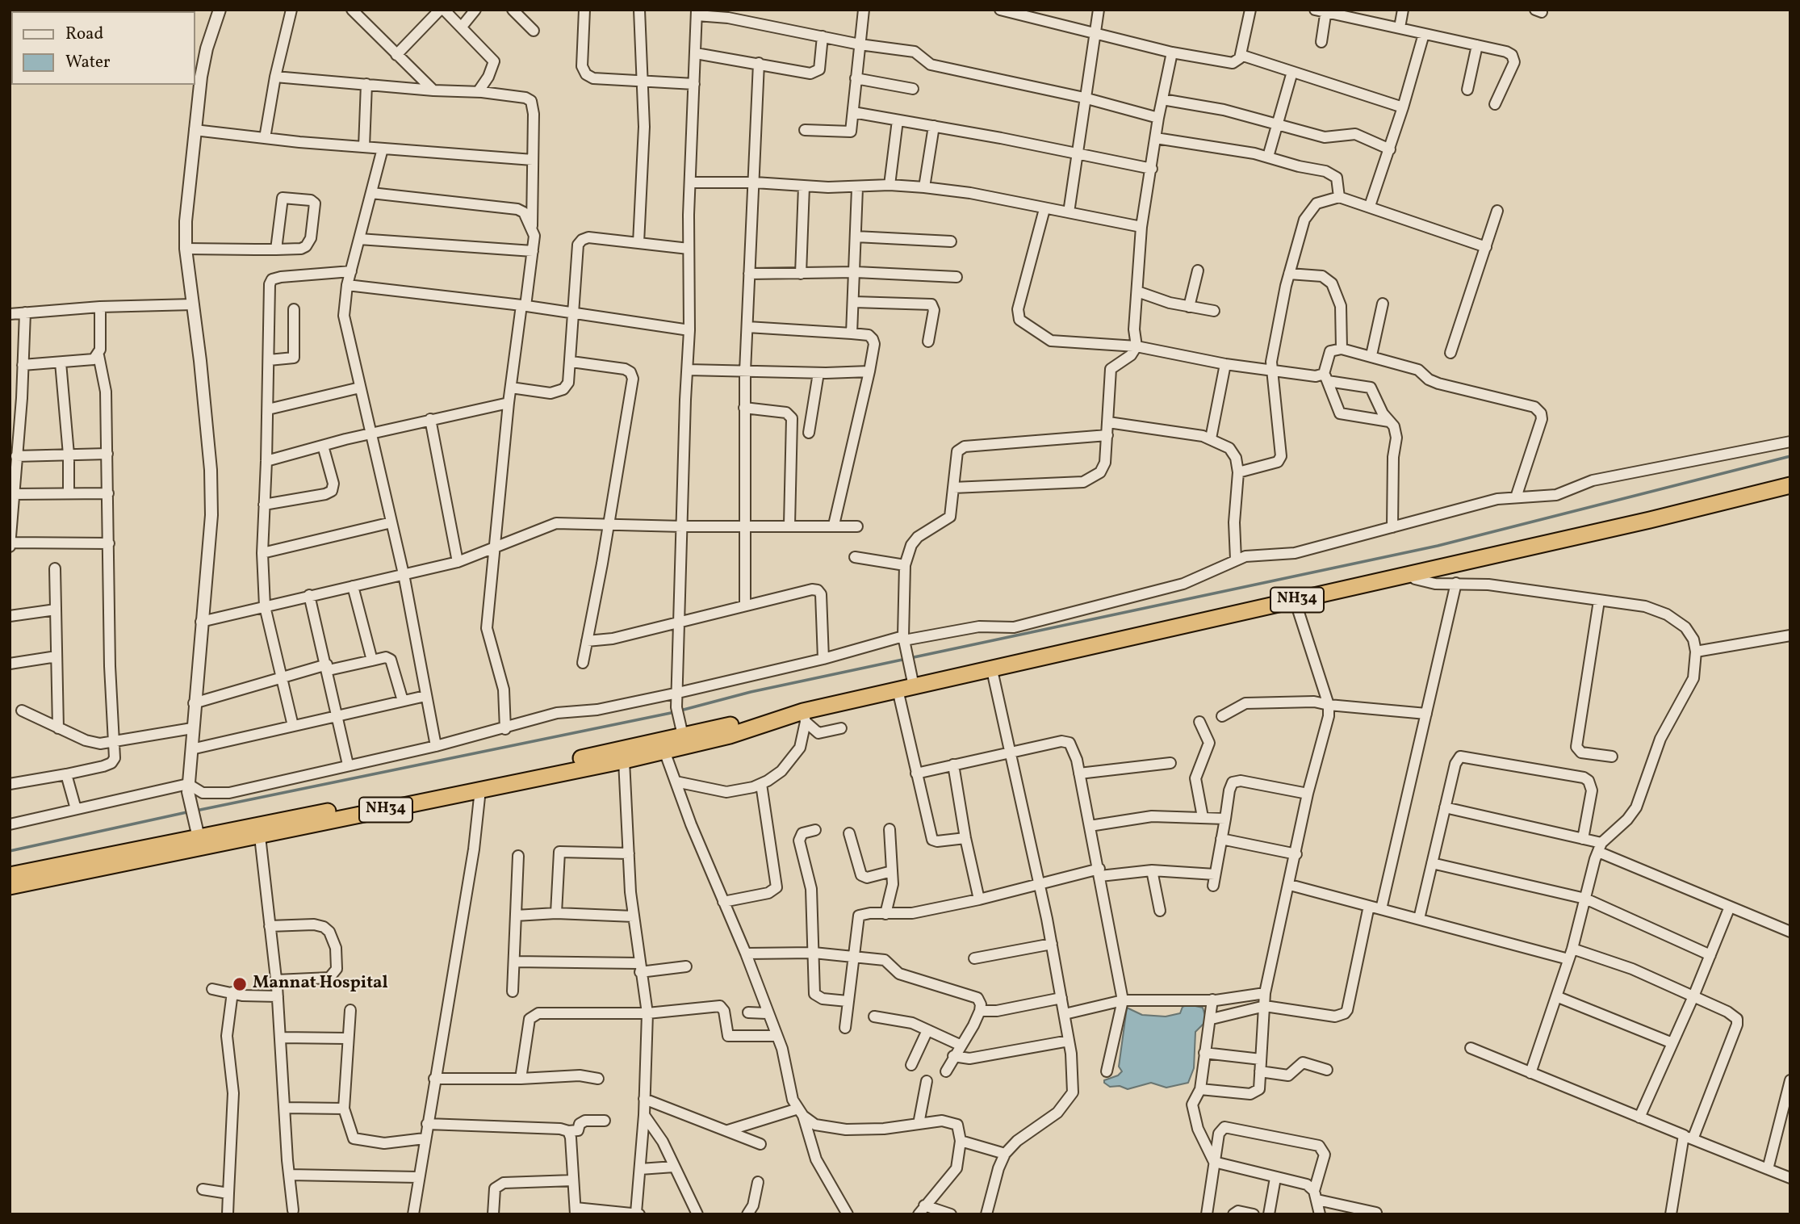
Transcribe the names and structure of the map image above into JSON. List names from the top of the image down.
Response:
{
  "streets": {
    "highway": ["NH34"]
  },
  "places": ["Mannat Hospital"],
  "legend": ["Road", "Water"]
}
